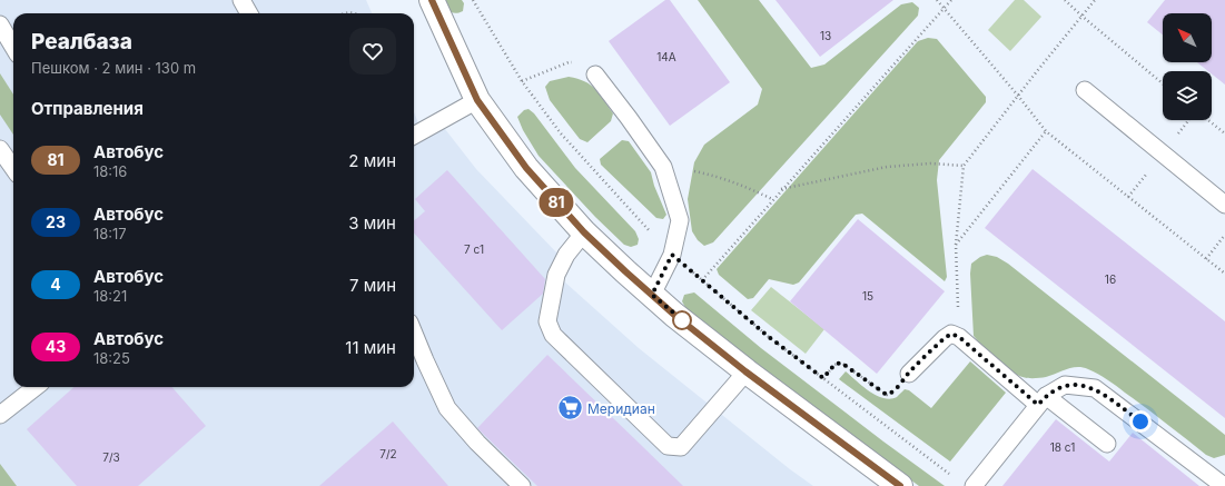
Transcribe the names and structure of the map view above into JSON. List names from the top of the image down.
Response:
{
  "places": {
    "supermarket": ["Меридиан"]
  },
  "lines": ["bus line 81"],
  "house_numbers": [
    "13",
    "14А",
    "7 с1",
    "16",
    "15",
    "18 с1",
    "7/2",
    "7/3"
  ],
  "north": "top left",
  "page": {
    "on_map": "81",
    "heading": [
      ["Реалбаза", "Пешком · 2 мин · 130 m"],
      "Отправления"
    ],
    "list": [
      {
        "mark": "81",
        "name": "Автобус",
        "note": "18:16",
        "value": "2 мин"
      },
      {
        "mark": "23",
        "name": "Автобус",
        "note": "18:17",
        "value": "3 мин"
      },
      {
        "mark": "4",
        "name": "Автобус",
        "note": "18:21",
        "value": "7 мин"
      },
      {
        "mark": "43",
        "name": "Автобус",
        "note": "18:25",
        "value": "11 мин"
      }
    ]
  }
}
